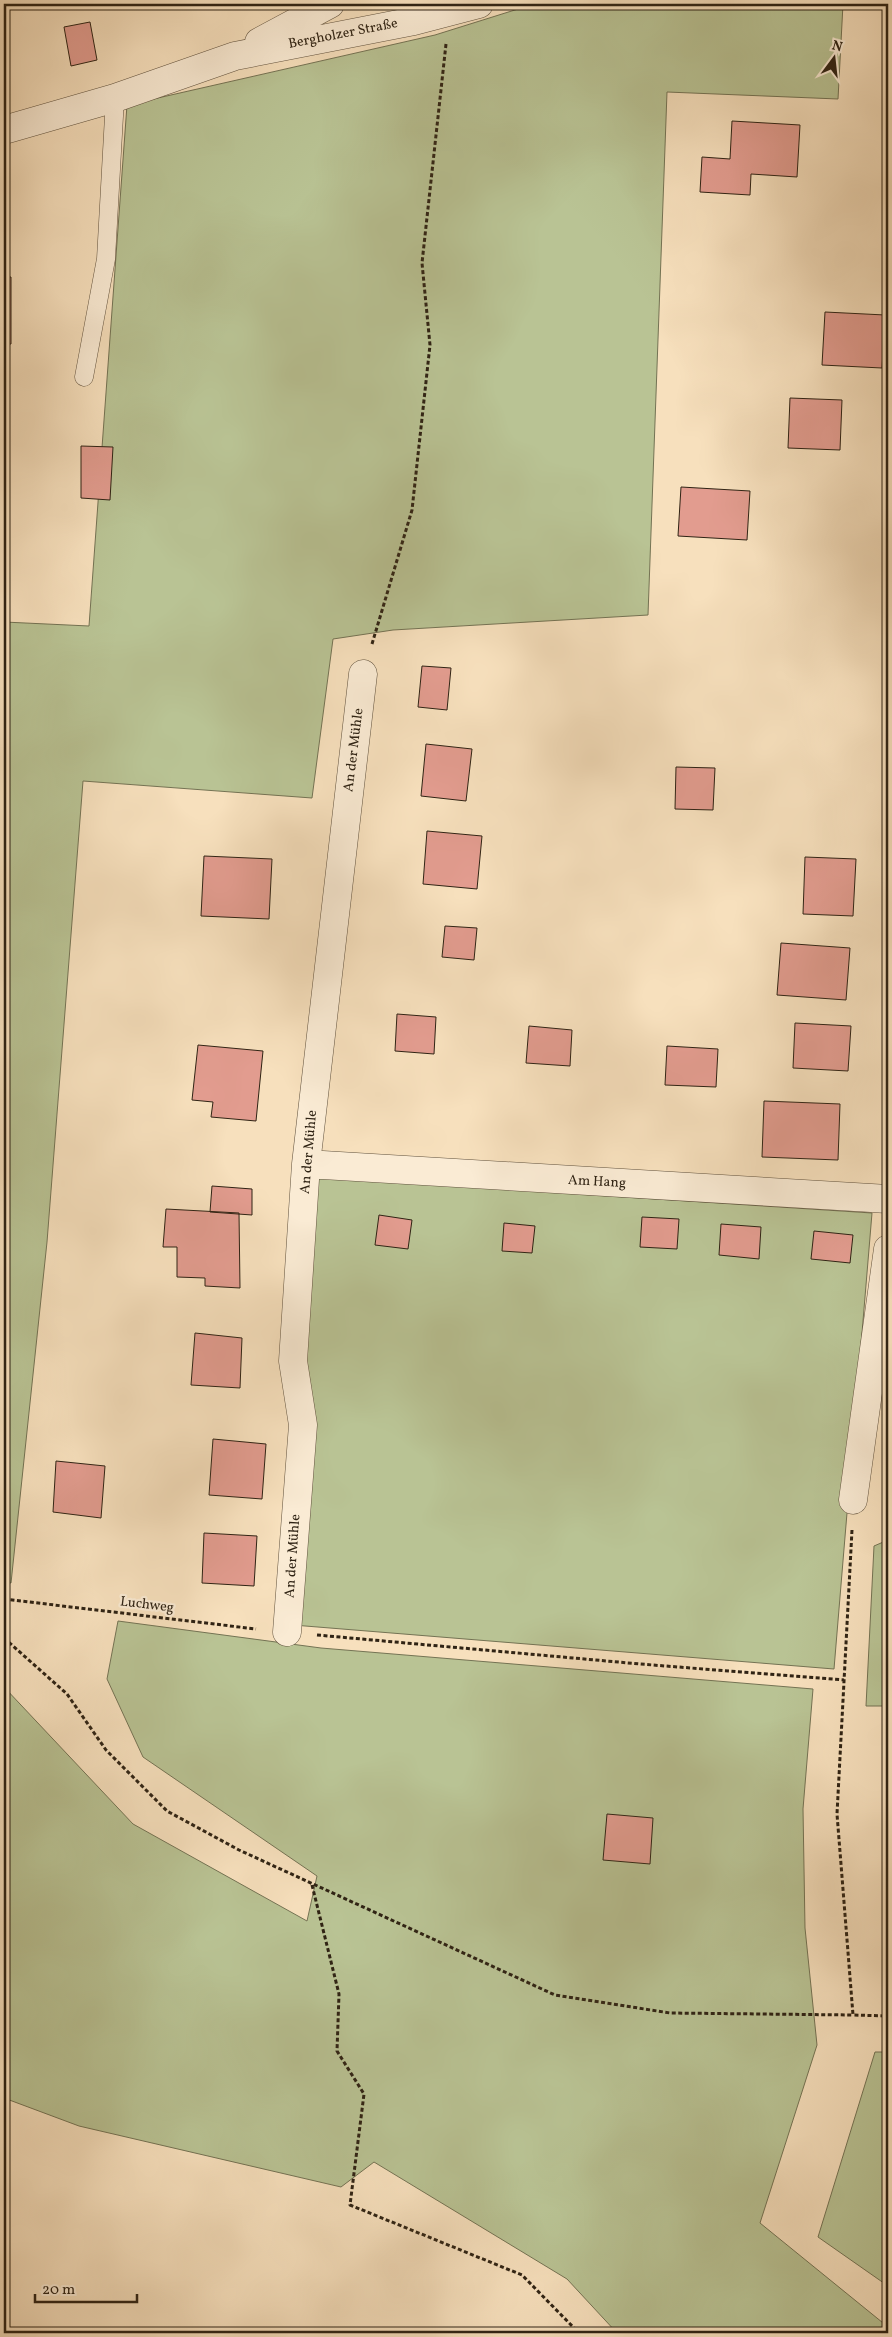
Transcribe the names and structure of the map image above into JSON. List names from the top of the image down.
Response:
{
  "streets": {
    "street": ["Bergholzer Straße", "An der Mühle", "Am Hang"],
    "path": ["Luchweg"]
  },
  "crossings": [
    ["An der Mühle", "Am Hang"],
    ["An der Mühle", "Luchweg"]
  ],
  "scale_bar": "20 m",
  "north": "top"
}
